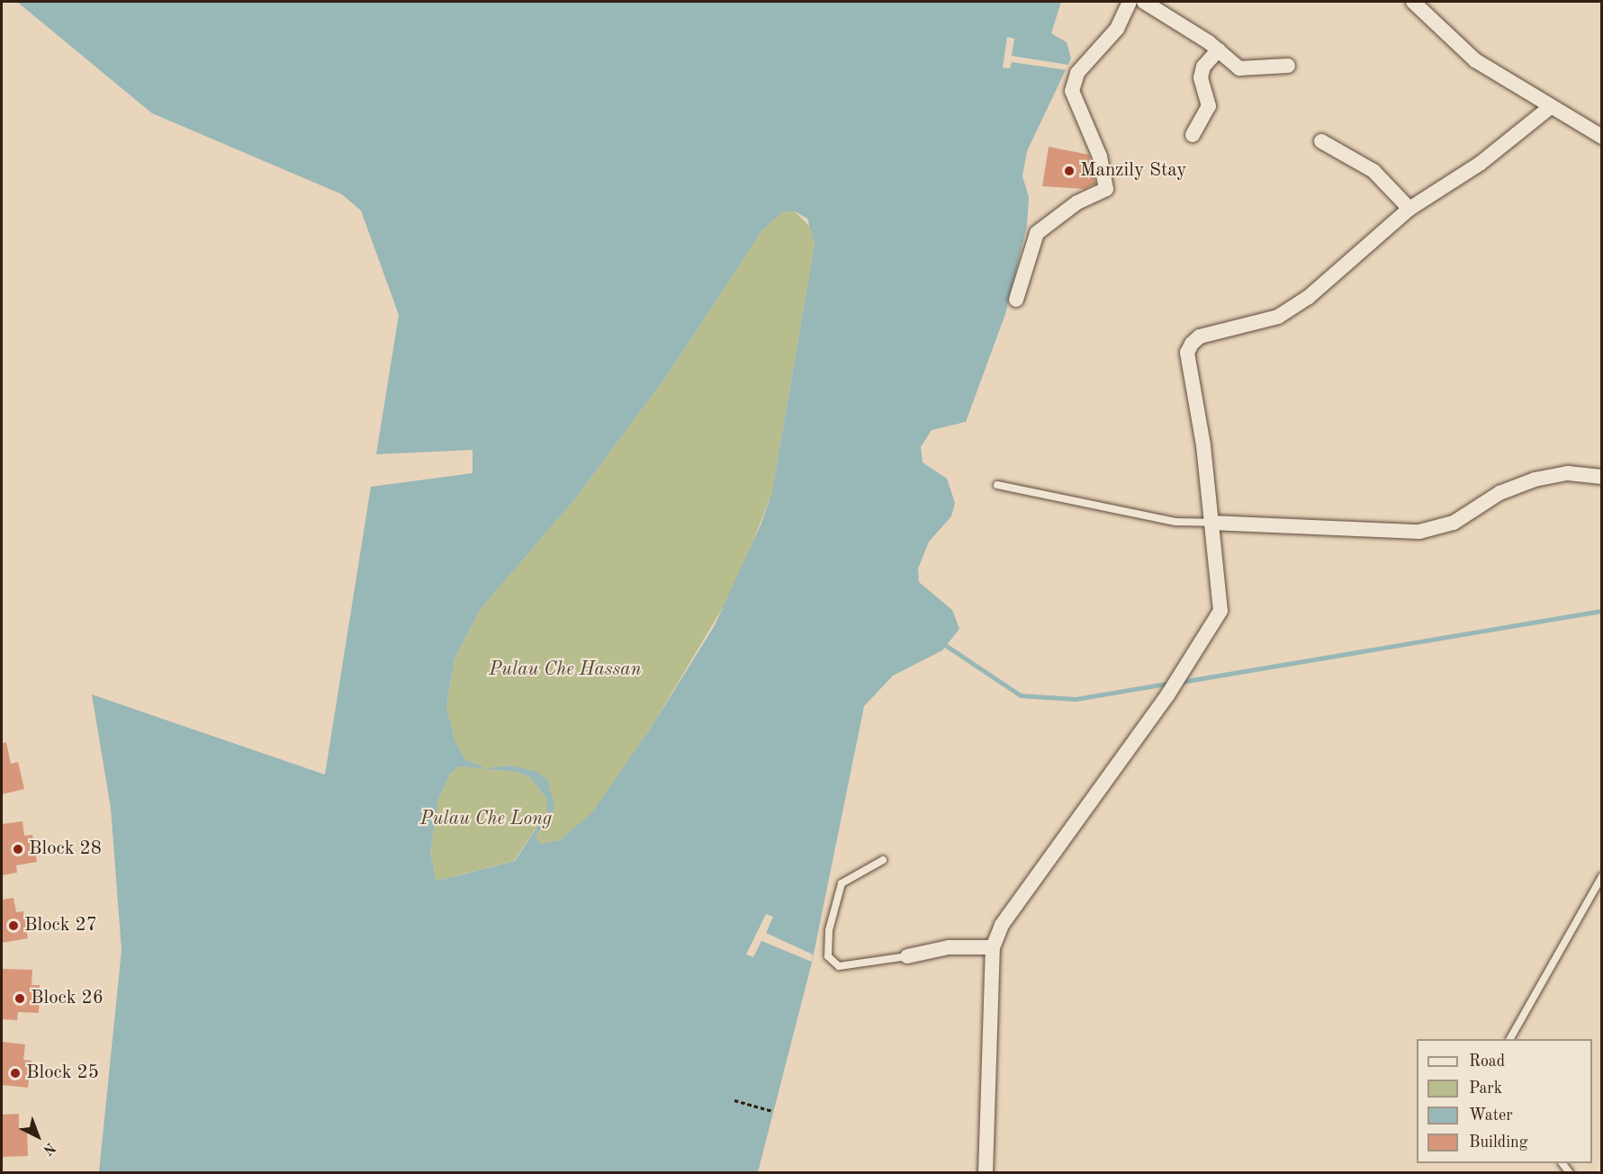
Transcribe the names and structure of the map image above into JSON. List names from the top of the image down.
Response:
{
  "parks": ["Pulau Che Hassan", "Pulau Che Long"],
  "places": [
    "Manzily Stay",
    "Block 28",
    "Block 27",
    "Block 26",
    "Block 25"
  ],
  "legend": [
    "Road",
    "Park",
    "Water",
    "Building"
  ],
  "north": "bottom right"
}
